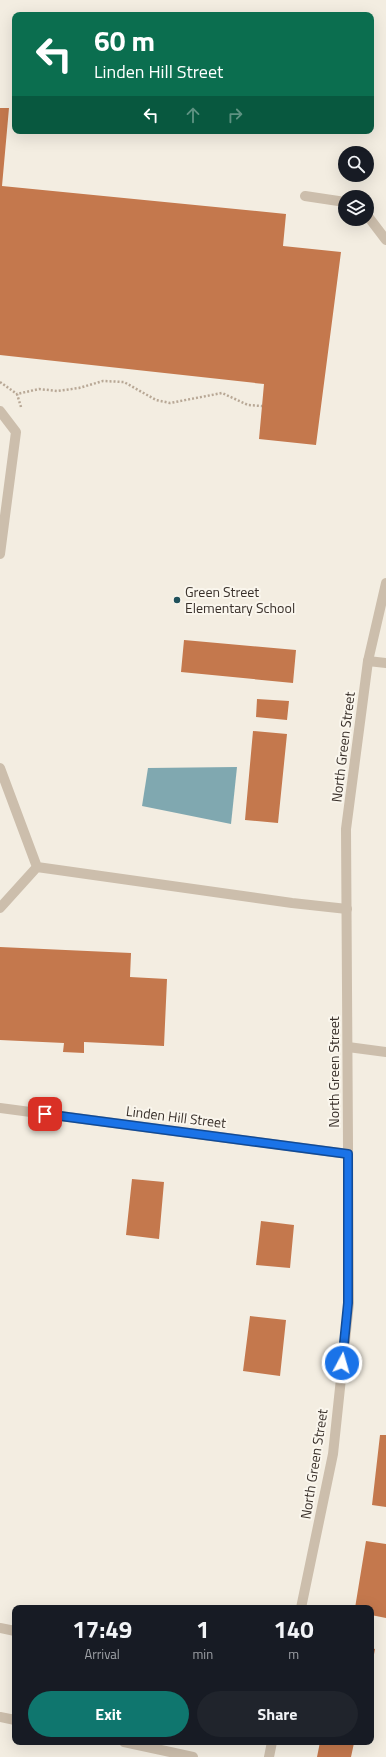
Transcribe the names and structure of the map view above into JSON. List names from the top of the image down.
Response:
{
  "streets": {
    "street": ["North Green Street", "Linden Hill Street"]
  },
  "crossings": [
    ["North Green Street", "Linden Hill Street"]
  ],
  "places": ["Green Street Elementary School"],
  "page": {
    "turn": ["60 m", "Linden Hill Street"],
    "eta": [
      "17:49",
      "Arrival",
      "1",
      "min",
      "140",
      "m"
    ],
    "buttons": ["Exit", "Share"]
  }
}
